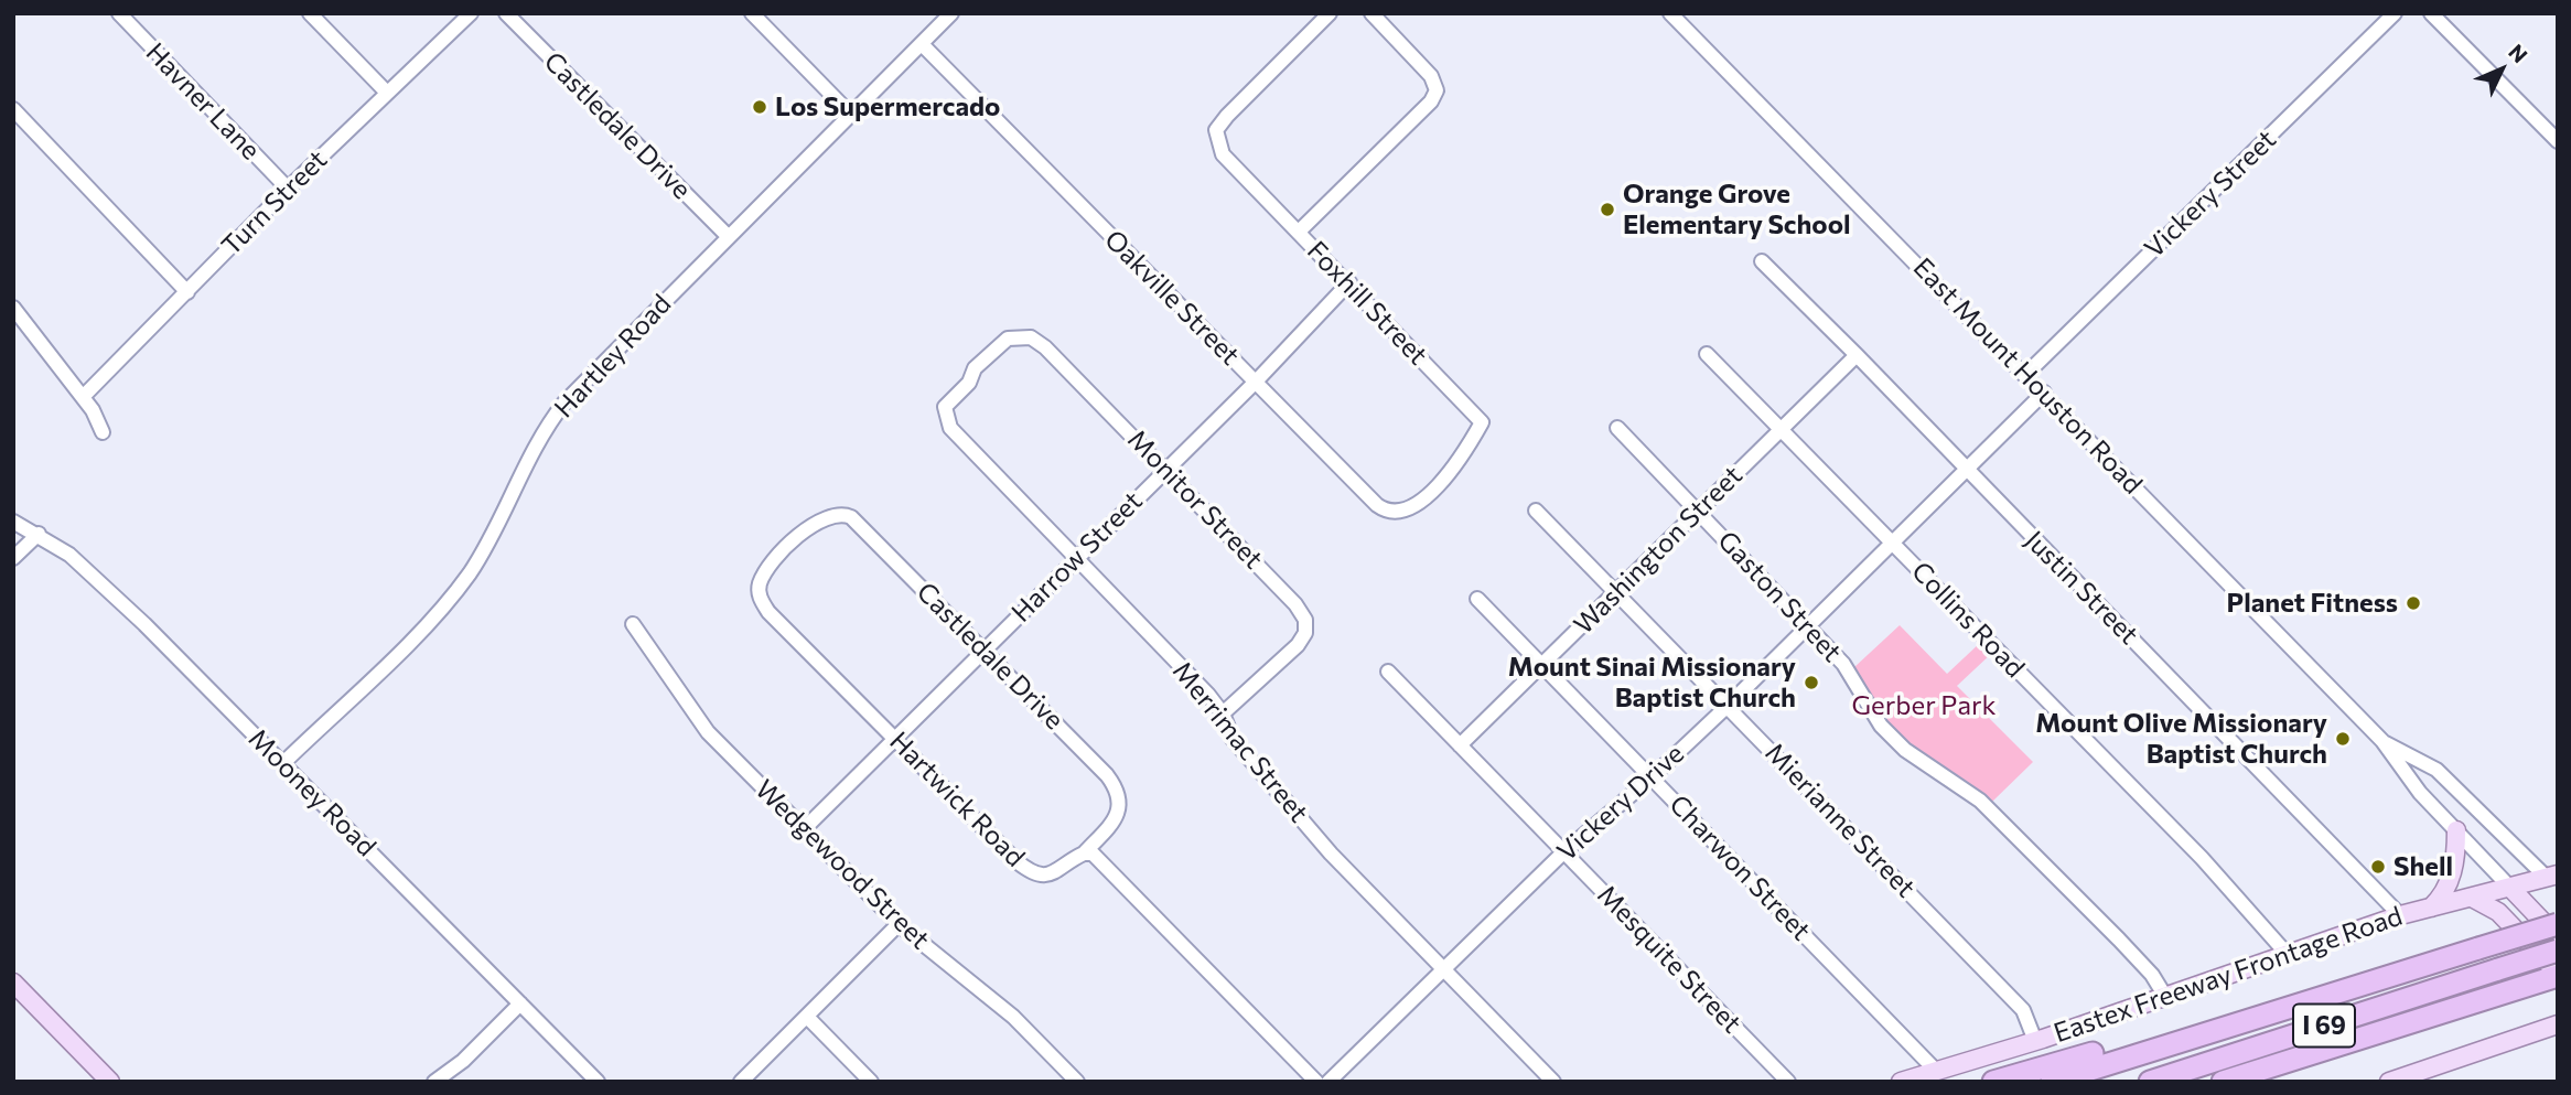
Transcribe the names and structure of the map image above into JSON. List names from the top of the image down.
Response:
{
  "streets": {
    "highway": ["I 69"],
    "main road": ["East Mount Houston Road", "Eastex Freeway Frontage Road"],
    "street": [
      "Havner Lane",
      "Castledale Drive",
      "Vickery Street",
      "Turn Street",
      "Oakville Street",
      "Foxhill Street",
      "Hartley Road",
      "Monitor Street",
      "Washington Street",
      "Harrow Street",
      "Justin Street",
      "Gaston Street",
      "Collins Road",
      "Merrimac Street",
      "Mooney Road",
      "Hartwick Road",
      "Vickery Drive",
      "Mierianne Street",
      "Wedgewood Street",
      "Charwon Street",
      "Mesquite Street"
    ]
  },
  "crossings": [
    ["Havner Lane", "Turn Street"],
    ["Castledale Drive", "Hartley Road"],
    ["Castledale Drive", "Harrow Street"],
    ["Castledale Drive", "Hartwick Road"],
    ["Vickery Street", "East Mount Houston Road"],
    ["Oakville Street", "Foxhill Street"],
    ["Oakville Street", "Hartley Road"],
    ["Oakville Street", "Harrow Street"],
    ["Foxhill Street", "Harrow Street"],
    ["Hartley Road", "Mooney Road"],
    ["East Mount Houston Road", "Vickery Drive"],
    ["East Mount Houston Road", "Eastex Freeway Frontage Road"],
    ["Monitor Street", "Harrow Street"],
    ["Monitor Street", "Merrimac Street"],
    ["Washington Street", "Justin Street"],
    ["Washington Street", "Gaston Street"],
    ["Washington Street", "Collins Road"],
    ["Washington Street", "Mierianne Street"],
    ["Washington Street", "Charwon Street"],
    ["Washington Street", "Mesquite Street"],
    ["Harrow Street", "Merrimac Street"],
    ["Harrow Street", "Hartwick Road"],
    ["Harrow Street", "Wedgewood Street"],
    ["Justin Street", "Vickery Drive"],
    ["Justin Street", "Eastex Freeway Frontage Road"],
    ["Gaston Street", "Vickery Drive"],
    ["Gaston Street", "Eastex Freeway Frontage Road"],
    ["Collins Road", "Vickery Drive"],
    ["Collins Road", "Eastex Freeway Frontage Road"],
    ["Merrimac Street", "Vickery Drive"],
    ["Vickery Drive", "Mierianne Street"],
    ["Vickery Drive", "Charwon Street"],
    ["Vickery Drive", "Mesquite Street"],
    ["Mierianne Street", "Eastex Freeway Frontage Road"],
    ["Charwon Street", "Eastex Freeway Frontage Road"]
  ],
  "parks": ["Gerber Park"],
  "places": [
    "Los Supermercado",
    "Orange Grove Elementary School",
    "Planet Fitness",
    "Mount Sinai Missionary Baptist Church",
    "Mount Olive Missionary Baptist Church",
    "Shell"
  ],
  "north": "top right"
}
